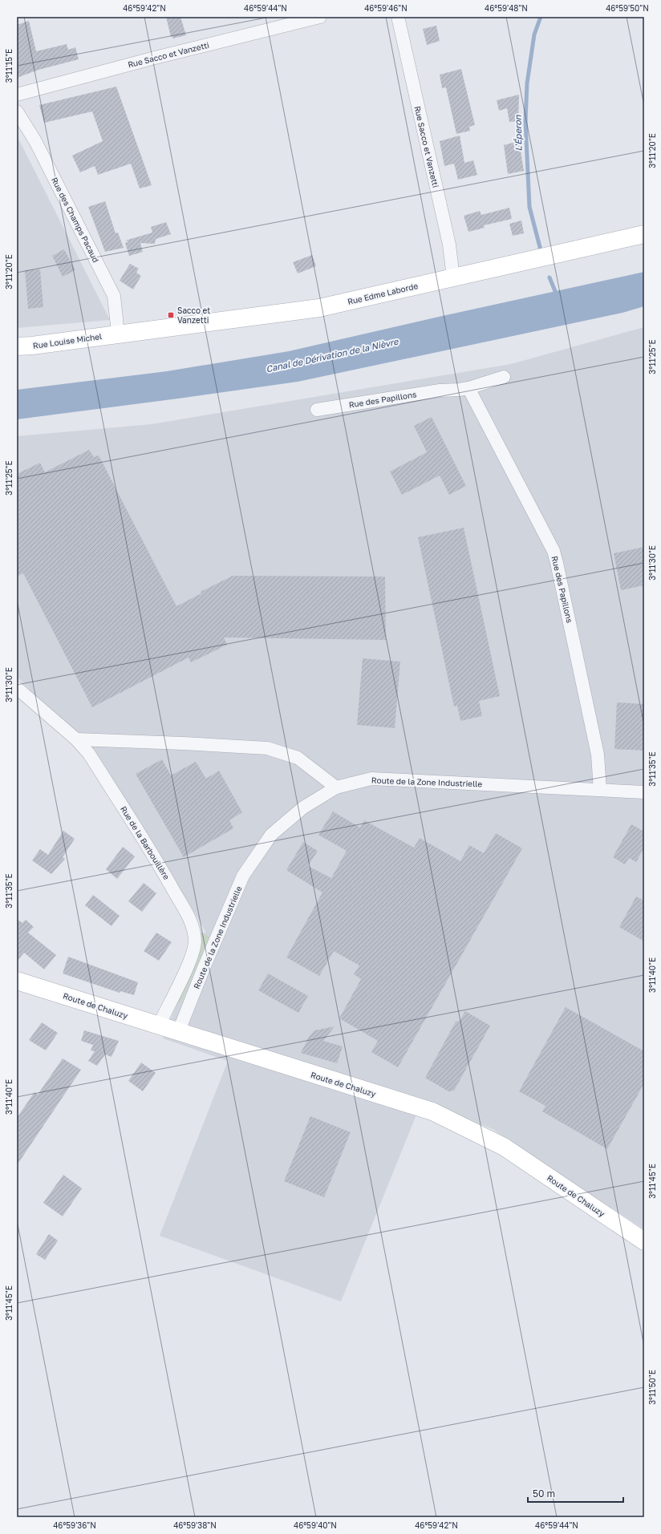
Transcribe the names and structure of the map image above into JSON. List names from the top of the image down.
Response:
{
  "streets": {
    "street": [
      "Rue Sacco et Vanzetti",
      "Rue des Champs Pacaud",
      "Rue Edme Laborde",
      "Rue Louise Michel",
      "Rue des Papillons",
      "Route de la Zone Industrielle",
      "Rue de la Barbouillère",
      "Route de Chaluzy"
    ]
  },
  "crossings": [
    ["Rue Sacco et Vanzetti", "Rue Edme Laborde"],
    ["Rue des Champs Pacaud", "Rue Edme Laborde"],
    ["Rue des Champs Pacaud", "Rue Louise Michel"],
    ["Rue Edme Laborde", "Rue Louise Michel"],
    ["Rue des Papillons", "Route de la Zone Industrielle"],
    ["Route de la Zone Industrielle", "Route de Chaluzy"],
    ["Rue de la Barbouillère", "Route de Chaluzy"]
  ],
  "water": ["L'Éperon", "Canal de Dérivation de la Nièvre"],
  "places": {
    "transit": ["Sacco et Vanzetti"]
  },
  "scale_bar": "50 m",
  "coordinates": [
    "46°59'42\"N",
    "46°59'44\"N",
    "46°59'46\"N",
    "46°59'48\"N",
    "46°59'50\"N",
    "3°11'15\"E",
    "3°11'20\"E",
    "3°11'25\"E",
    "3°11'30\"E",
    "3°11'35\"E",
    "3°11'40\"E",
    "3°11'45\"E",
    "3°11'50\"E",
    "46°59'36\"N",
    "46°59'38\"N",
    "46°59'40\"N"
  ]
}
